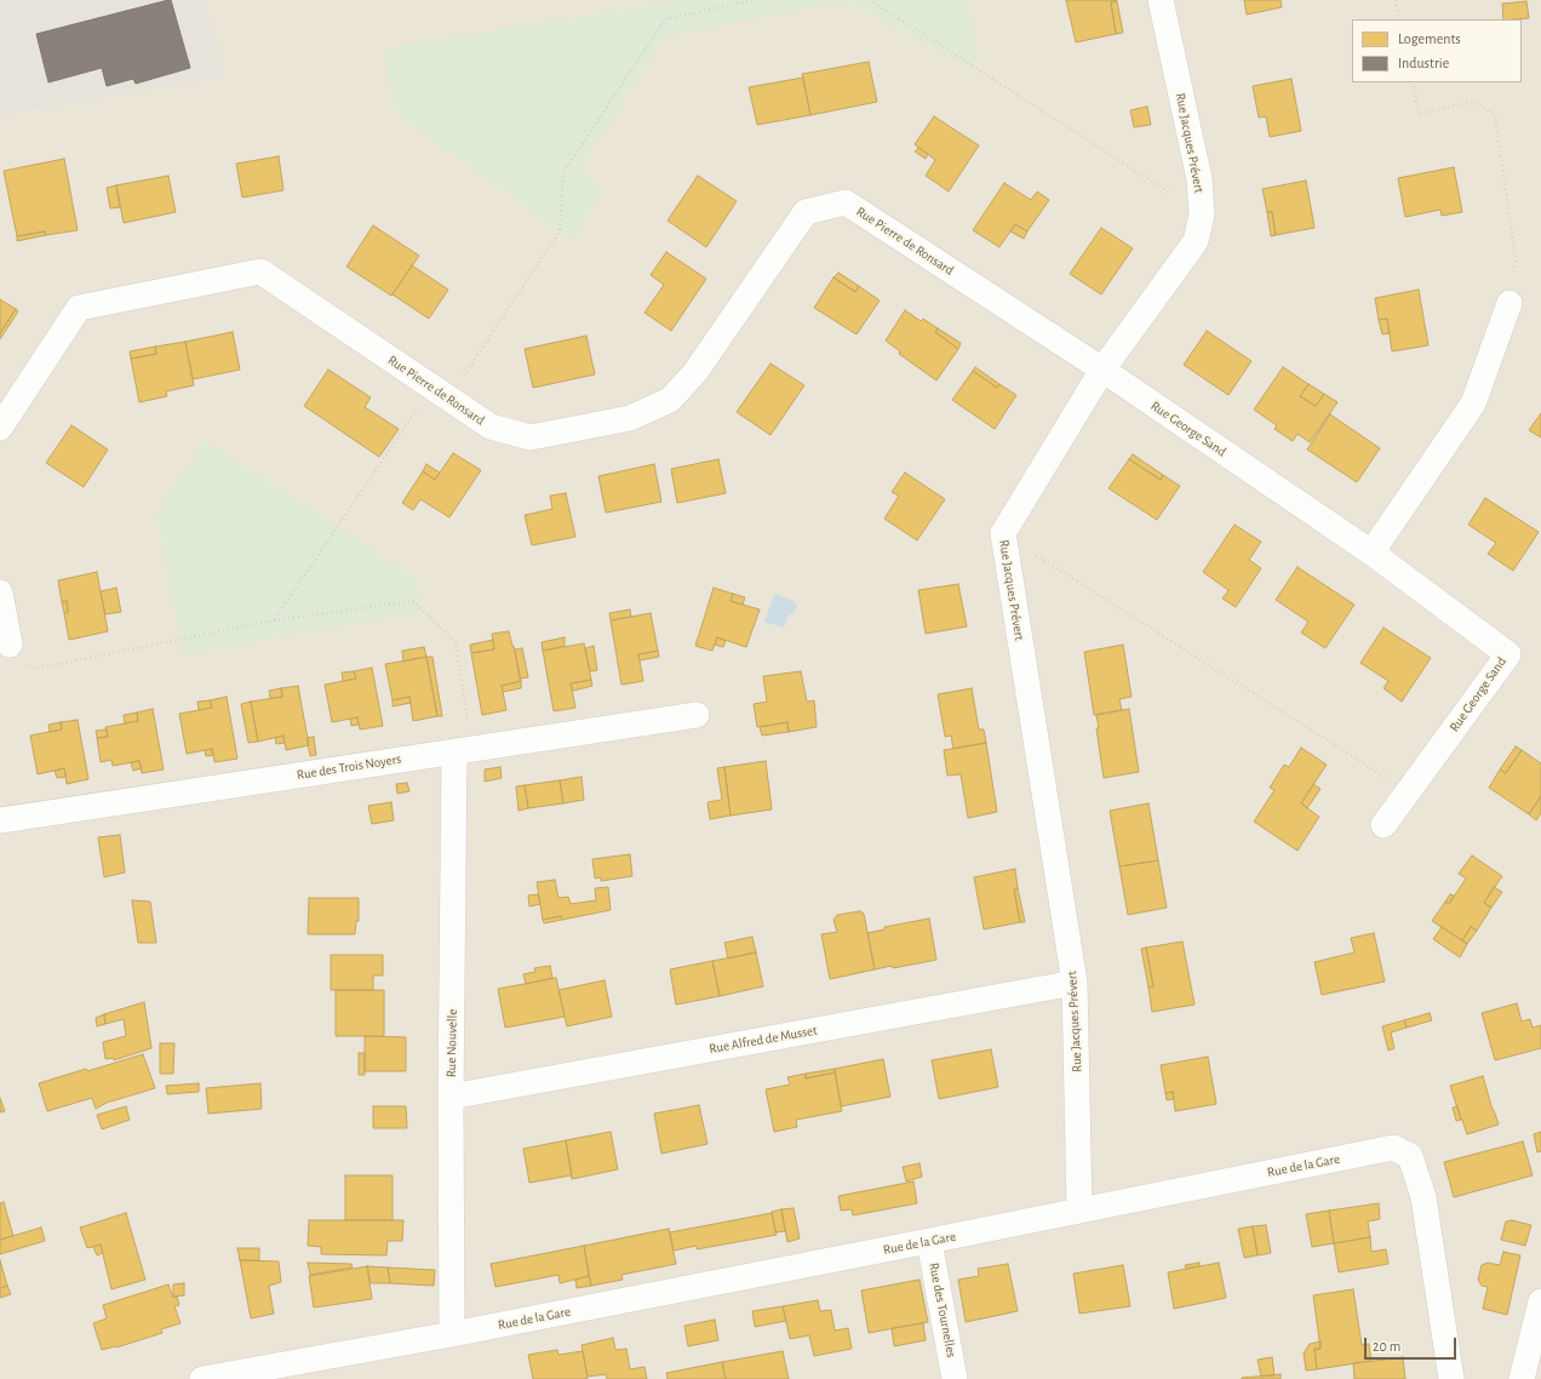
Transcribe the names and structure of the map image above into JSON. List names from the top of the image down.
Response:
{
  "streets": {
    "street": [
      "Rue Jacques Prévert",
      "Rue Pierre de Ronsard",
      "Rue George Sand",
      "Rue des Trois Noyers",
      "Rue Alfred de Musset",
      "Rue Nouvelle",
      "Rue de la Gare",
      "Rue des Tournelles"
    ]
  },
  "crossings": [
    ["Rue Jacques Prévert", "Rue Pierre de Ronsard"],
    ["Rue Jacques Prévert", "Rue George Sand"],
    ["Rue Jacques Prévert", "Rue Alfred de Musset"],
    ["Rue Jacques Prévert", "Rue de la Gare"],
    ["Rue Pierre de Ronsard", "Rue George Sand"],
    ["Rue des Trois Noyers", "Rue Nouvelle"],
    ["Rue Alfred de Musset", "Rue Nouvelle"],
    ["Rue Nouvelle", "Rue de la Gare"],
    ["Rue de la Gare", "Rue des Tournelles"]
  ],
  "legend": ["Logements", "Industrie"],
  "scale_bar": "20 m"
}
